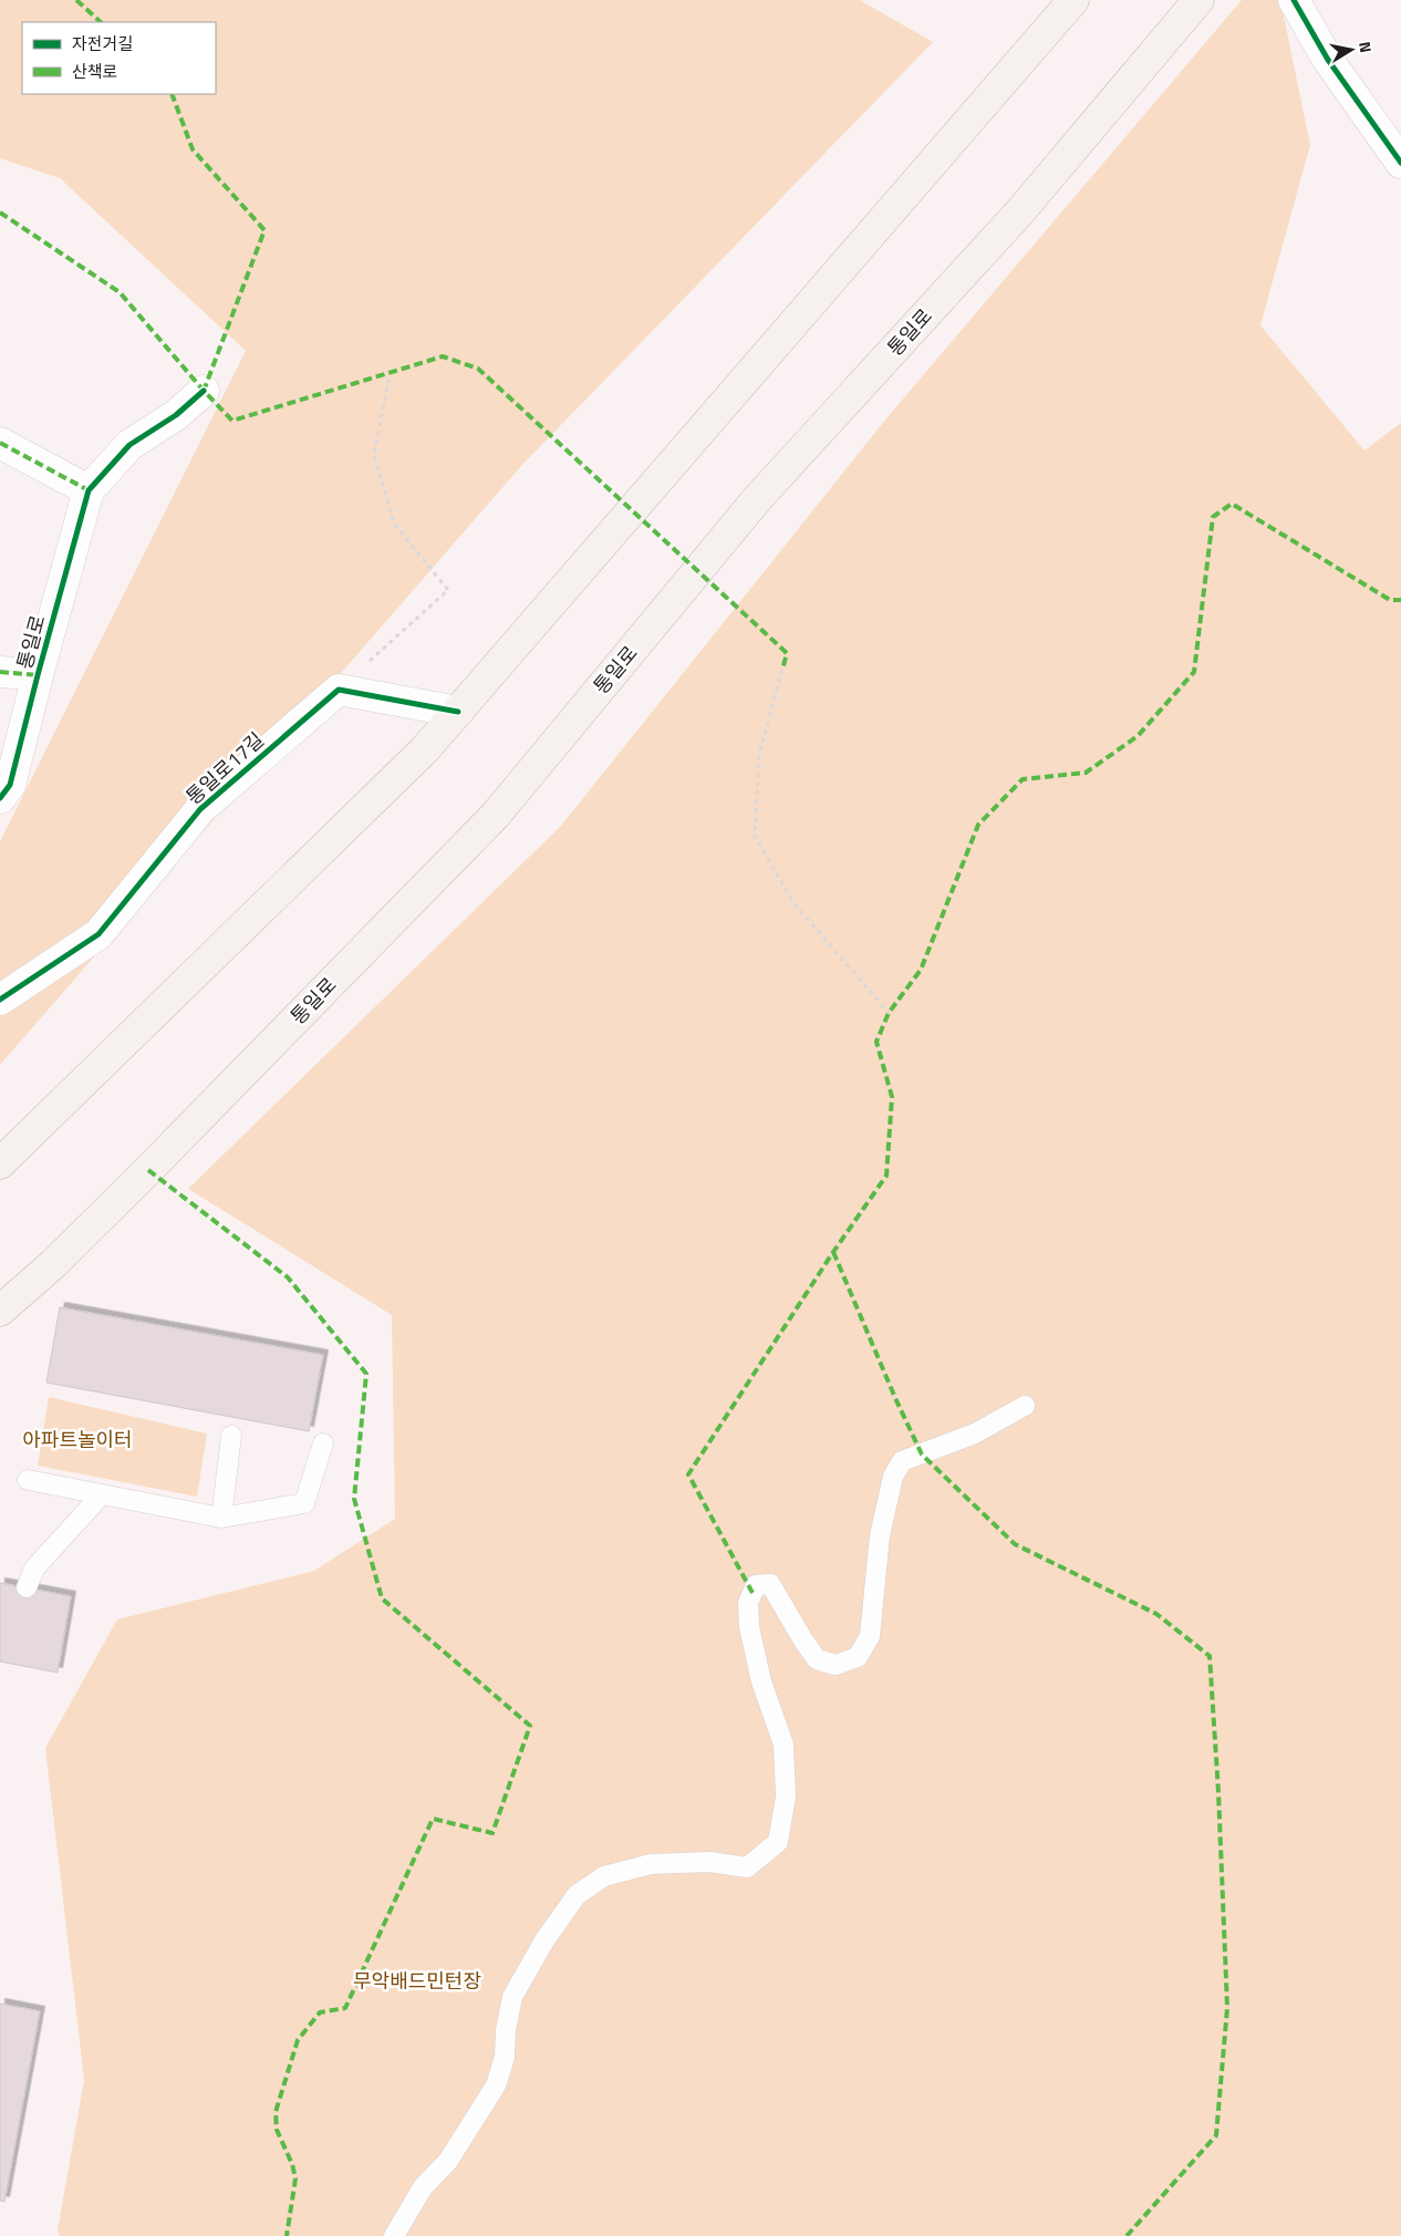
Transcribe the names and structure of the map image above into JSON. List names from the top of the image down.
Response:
{
  "streets": {
    "main road": ["통일로"],
    "street": ["통일로17길"]
  },
  "parks": ["아파트놀이터", "무악배드민턴장"],
  "legend": ["자전거길", "산책로"],
  "north": "right"
}
